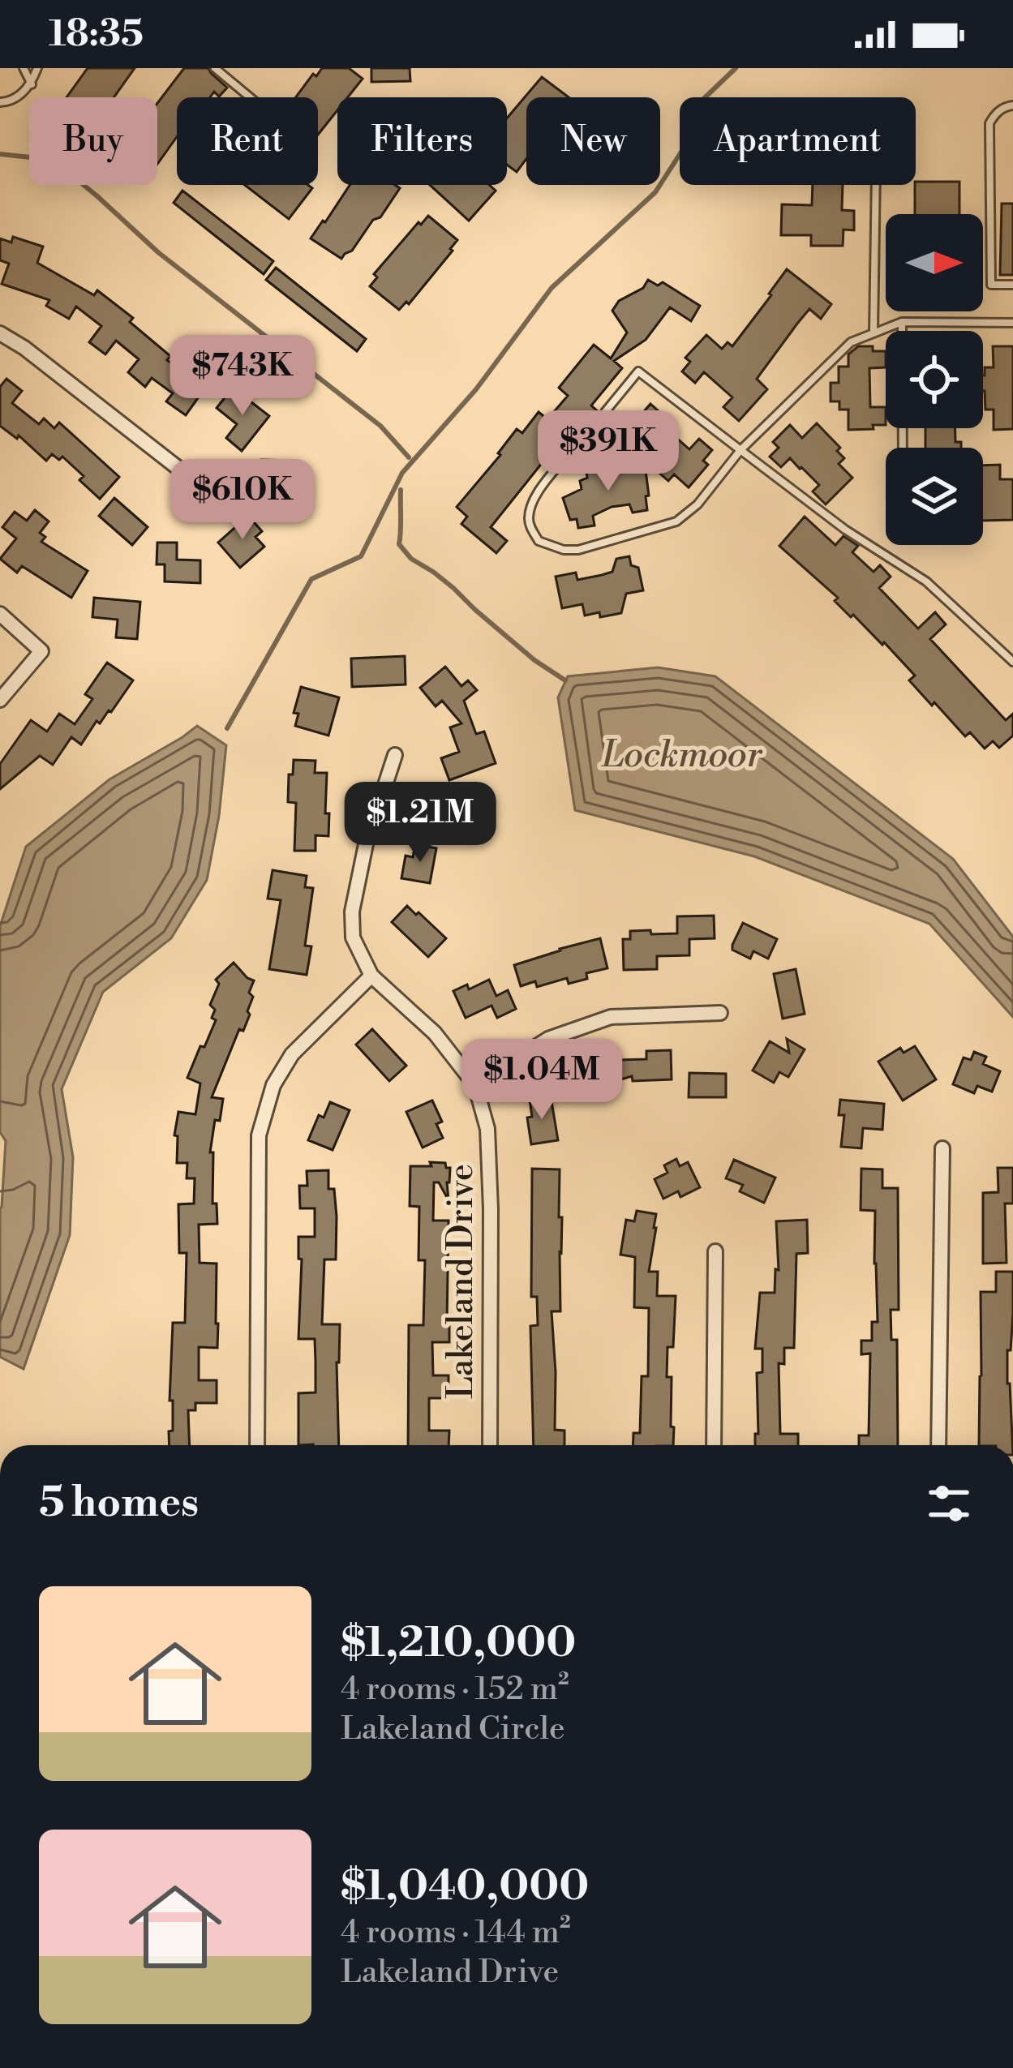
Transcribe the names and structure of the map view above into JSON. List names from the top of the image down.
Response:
{
  "streets": {
    "street": ["Lakeland Drive"]
  },
  "water": ["Lockmoor"],
  "north": "right",
  "page": {
    "status": "18:35",
    "chip": [
      "Buy",
      "Rent",
      "Filters",
      "New",
      "Apartment"
    ],
    "price": [
      "$743K",
      "$391K",
      "$610K",
      "$1.21M",
      "$1.04M"
    ],
    "heading": "5 homes",
    "list": [
      {
        "name": "$1,210,000",
        "note": "4 rooms · 152 m² · Lakeland Circle"
      },
      {
        "name": "$1,040,000",
        "note": "4 rooms · 144 m² · Lakeland Drive"
      }
    ]
  }
}
